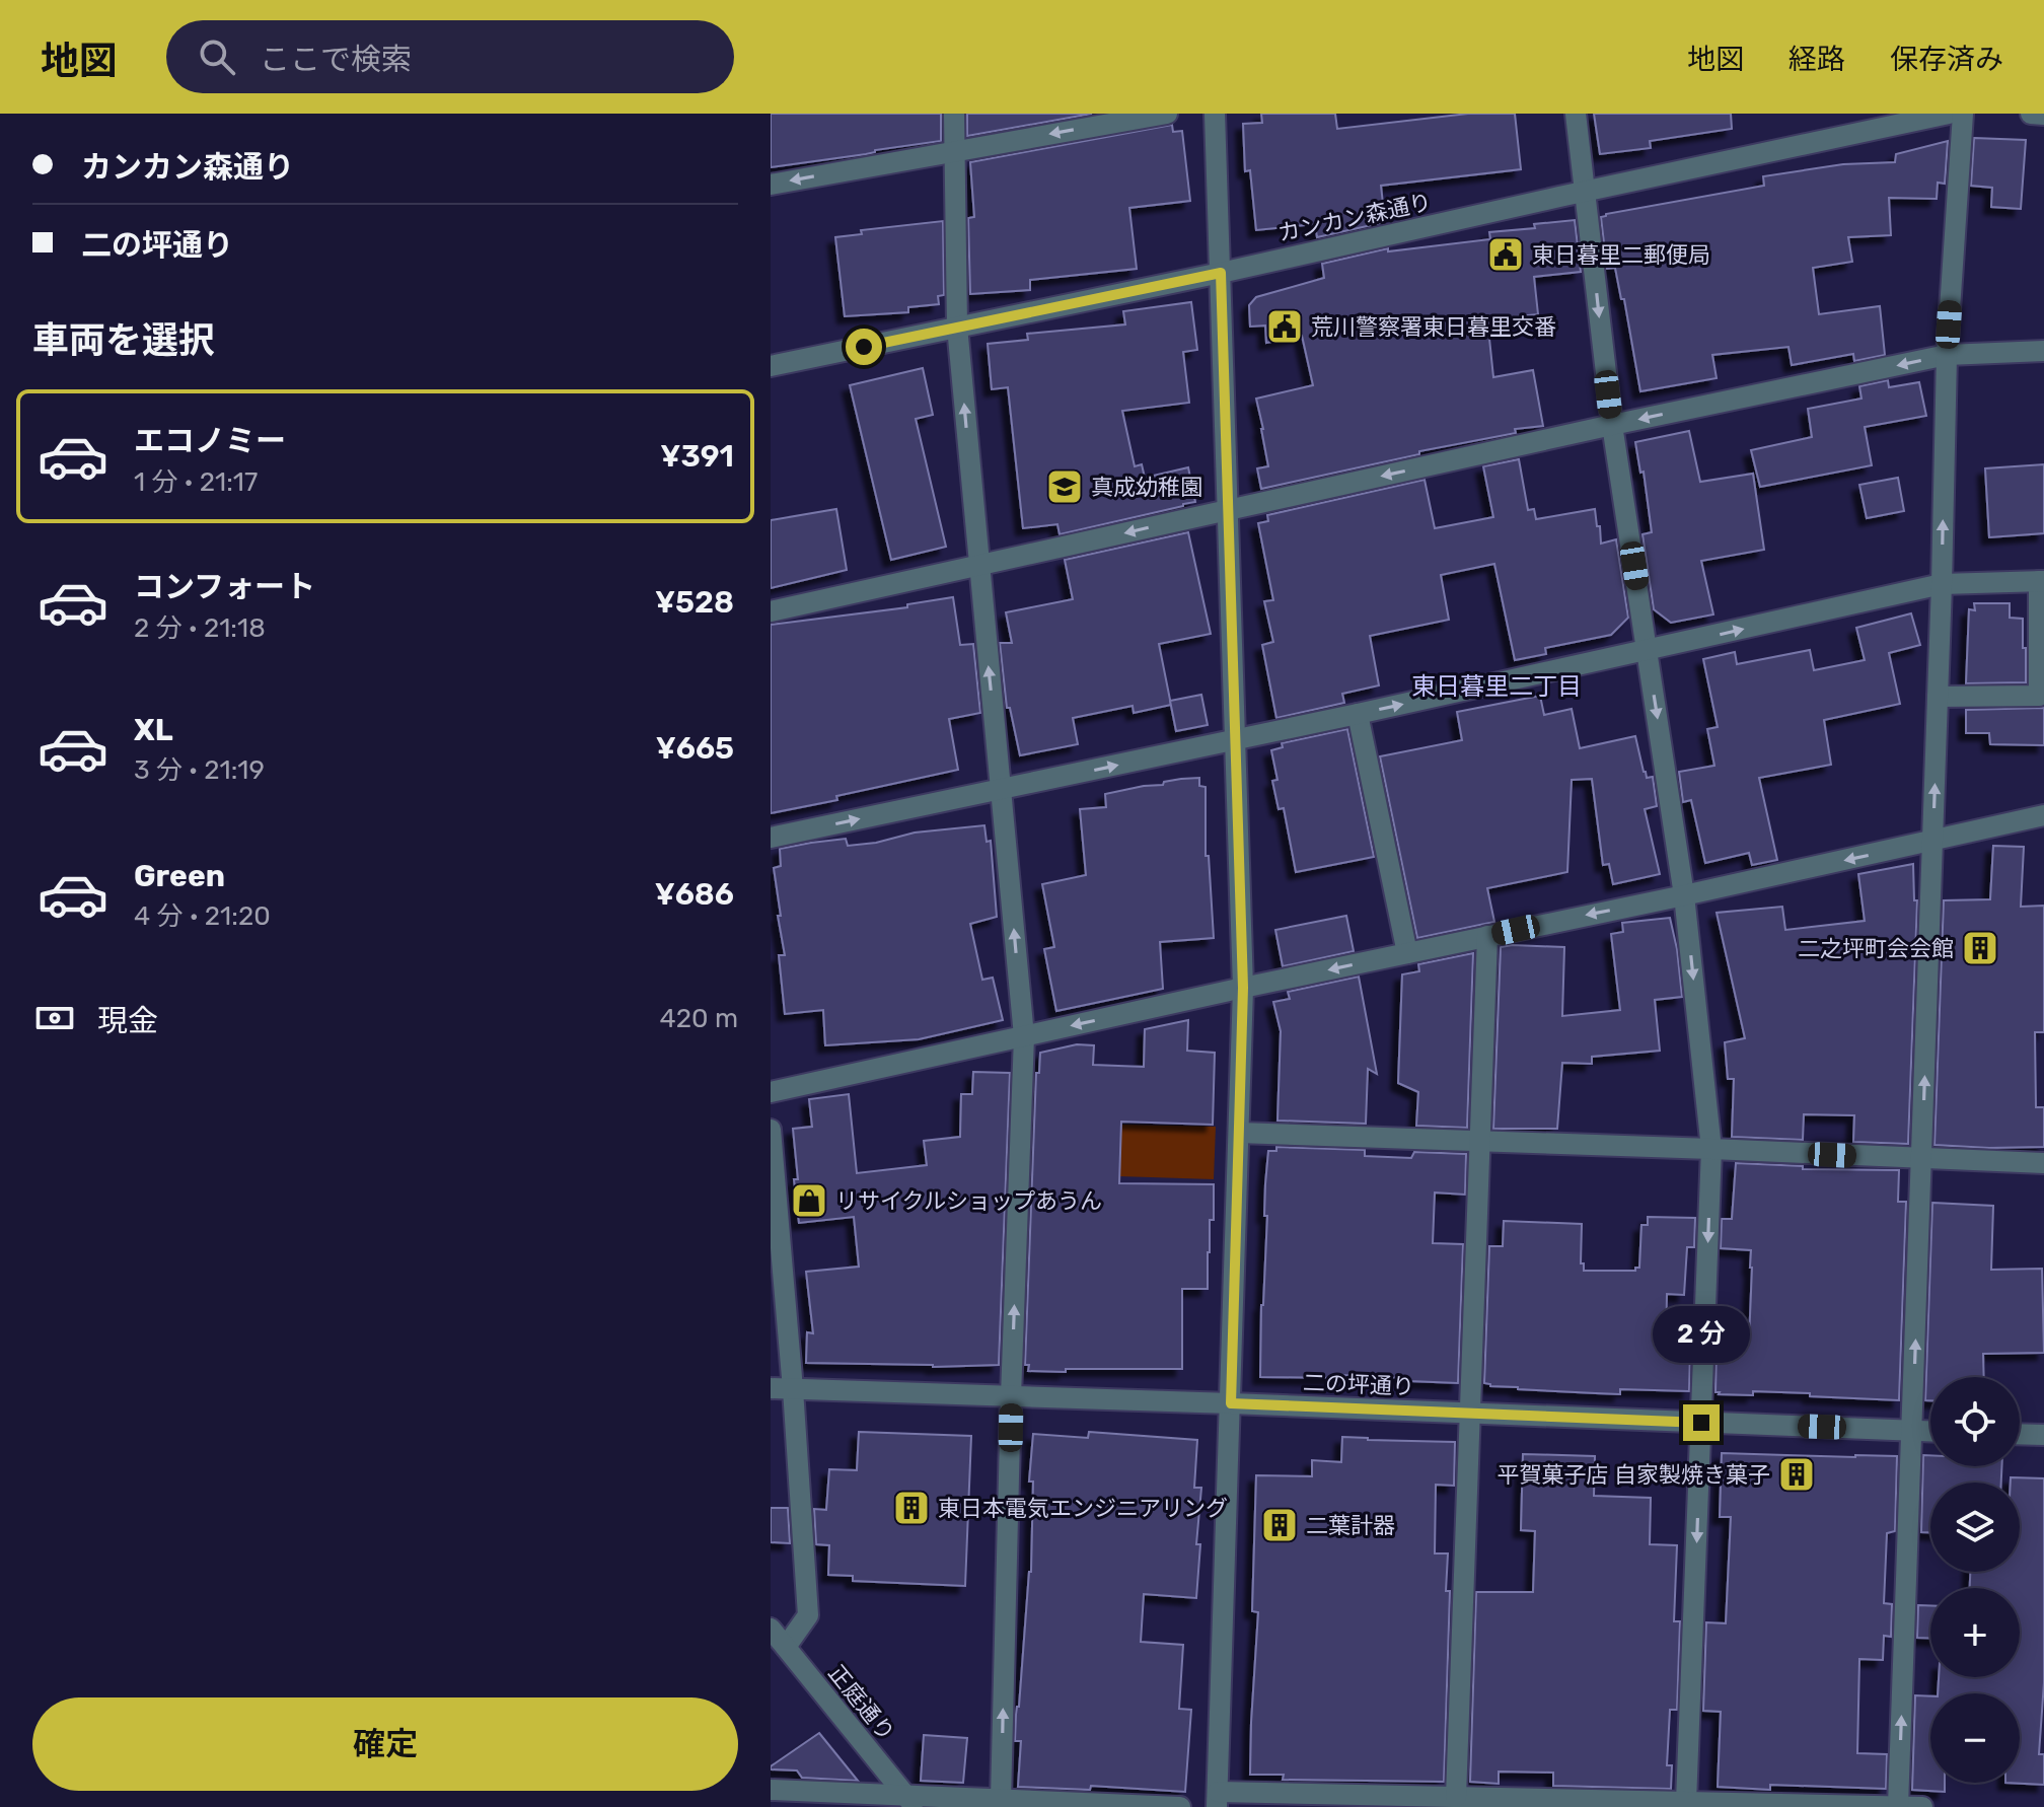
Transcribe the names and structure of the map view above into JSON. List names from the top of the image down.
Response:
{
  "streets": {
    "street": ["カンカン森通り", "二の坪通り", "正庭通り"]
  },
  "districts": ["東日暮里二丁目"],
  "places": {
    "public building": ["東日暮里二郵便局", "荒川警察署東日暮里交番"],
    "school or university": ["真成幼稚園"],
    "building": [
      "二之坪町会会館",
      "平賀菓子店 自家製焼き菓子",
      "東日本電気エンジニアリング",
      "二葉計器"
    ],
    "shop": ["リサイクルショップあうん"]
  },
  "page": {
    "header": "地図",
    "search": "ここで検索",
    "nav": ["地図", "経路", "保存済み"],
    "banner": ["カンカン森通り", "二の坪通り"],
    "heading": "車両を選択",
    "list": [
      {
        "name": "エコノミー",
        "note": "1 分 · 21:17",
        "value": "¥391"
      },
      {
        "name": "コンフォート",
        "note": "2 分 · 21:18",
        "value": "¥528"
      },
      {
        "name": "XL",
        "note": "3 分 · 21:19",
        "value": "¥665"
      },
      {
        "name": "Green",
        "note": "4 分 · 21:20",
        "value": "¥686"
      }
    ],
    "pay": ["現金", "420 m"],
    "bubble": "2 分",
    "map_buttons": ["+", "−"],
    "buttons": "確定"
  }
}
